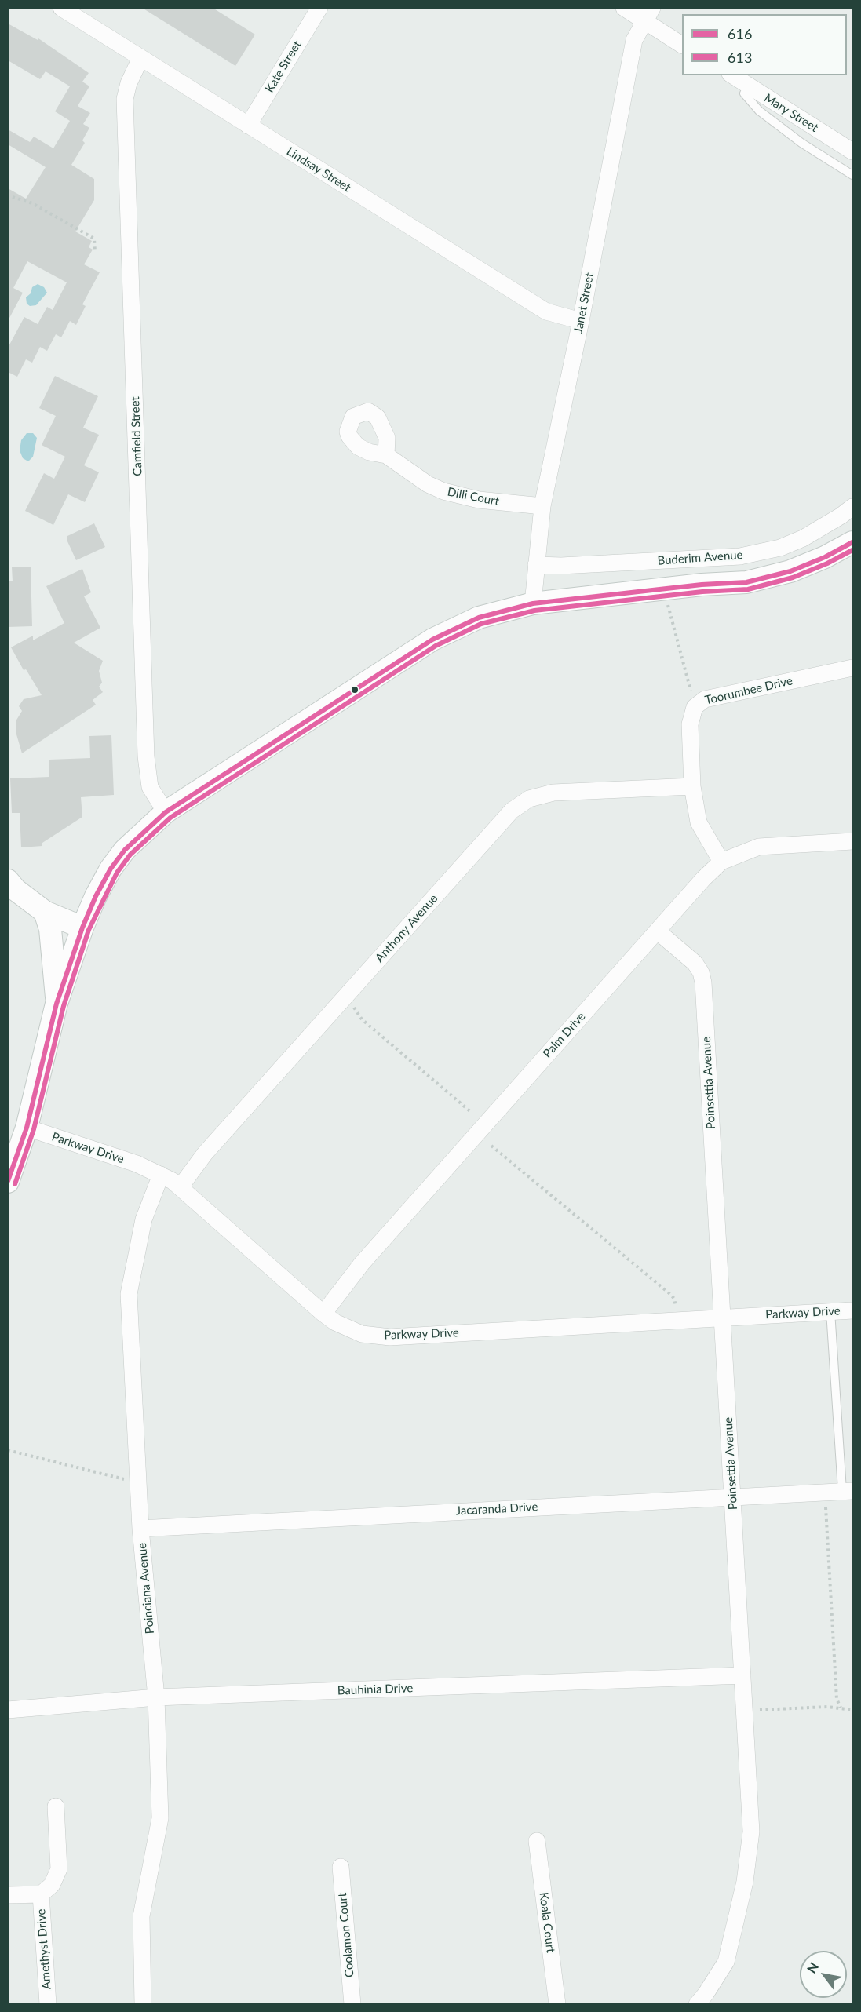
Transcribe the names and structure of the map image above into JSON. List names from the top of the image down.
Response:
{
  "streets": {
    "street": [
      "Kate Street",
      "Mary Street",
      "Lindsay Street",
      "Janet Street",
      "Camfield Street",
      "Dilli Court",
      "Buderim Avenue",
      "Toorumbee Drive",
      "Anthony Avenue",
      "Palm Drive",
      "Poinsettia Avenue",
      "Parkway Drive",
      "Jacaranda Drive",
      "Poinciana Avenue",
      "Bauhinia Drive",
      "Koala Court",
      "Coolamon Court",
      "Amethyst Drive"
    ]
  },
  "crossings": [
    ["Kate Street", "Lindsay Street"],
    ["Lindsay Street", "Janet Street"],
    ["Lindsay Street", "Camfield Street"],
    ["Janet Street", "Dilli Court"],
    ["Janet Street", "Buderim Avenue"],
    ["Toorumbee Drive", "Anthony Avenue"],
    ["Toorumbee Drive", "Palm Drive"],
    ["Anthony Avenue", "Parkway Drive"],
    ["Palm Drive", "Poinsettia Avenue"],
    ["Palm Drive", "Parkway Drive"],
    ["Poinsettia Avenue", "Parkway Drive"],
    ["Poinsettia Avenue", "Jacaranda Drive"],
    ["Poinsettia Avenue", "Bauhinia Drive"],
    ["Parkway Drive", "Poinciana Avenue"],
    ["Jacaranda Drive", "Poinciana Avenue"],
    ["Poinciana Avenue", "Bauhinia Drive"]
  ],
  "lines": ["transit line 616", "transit line 613"],
  "legend": ["616", "613"],
  "north": "top left"
}
